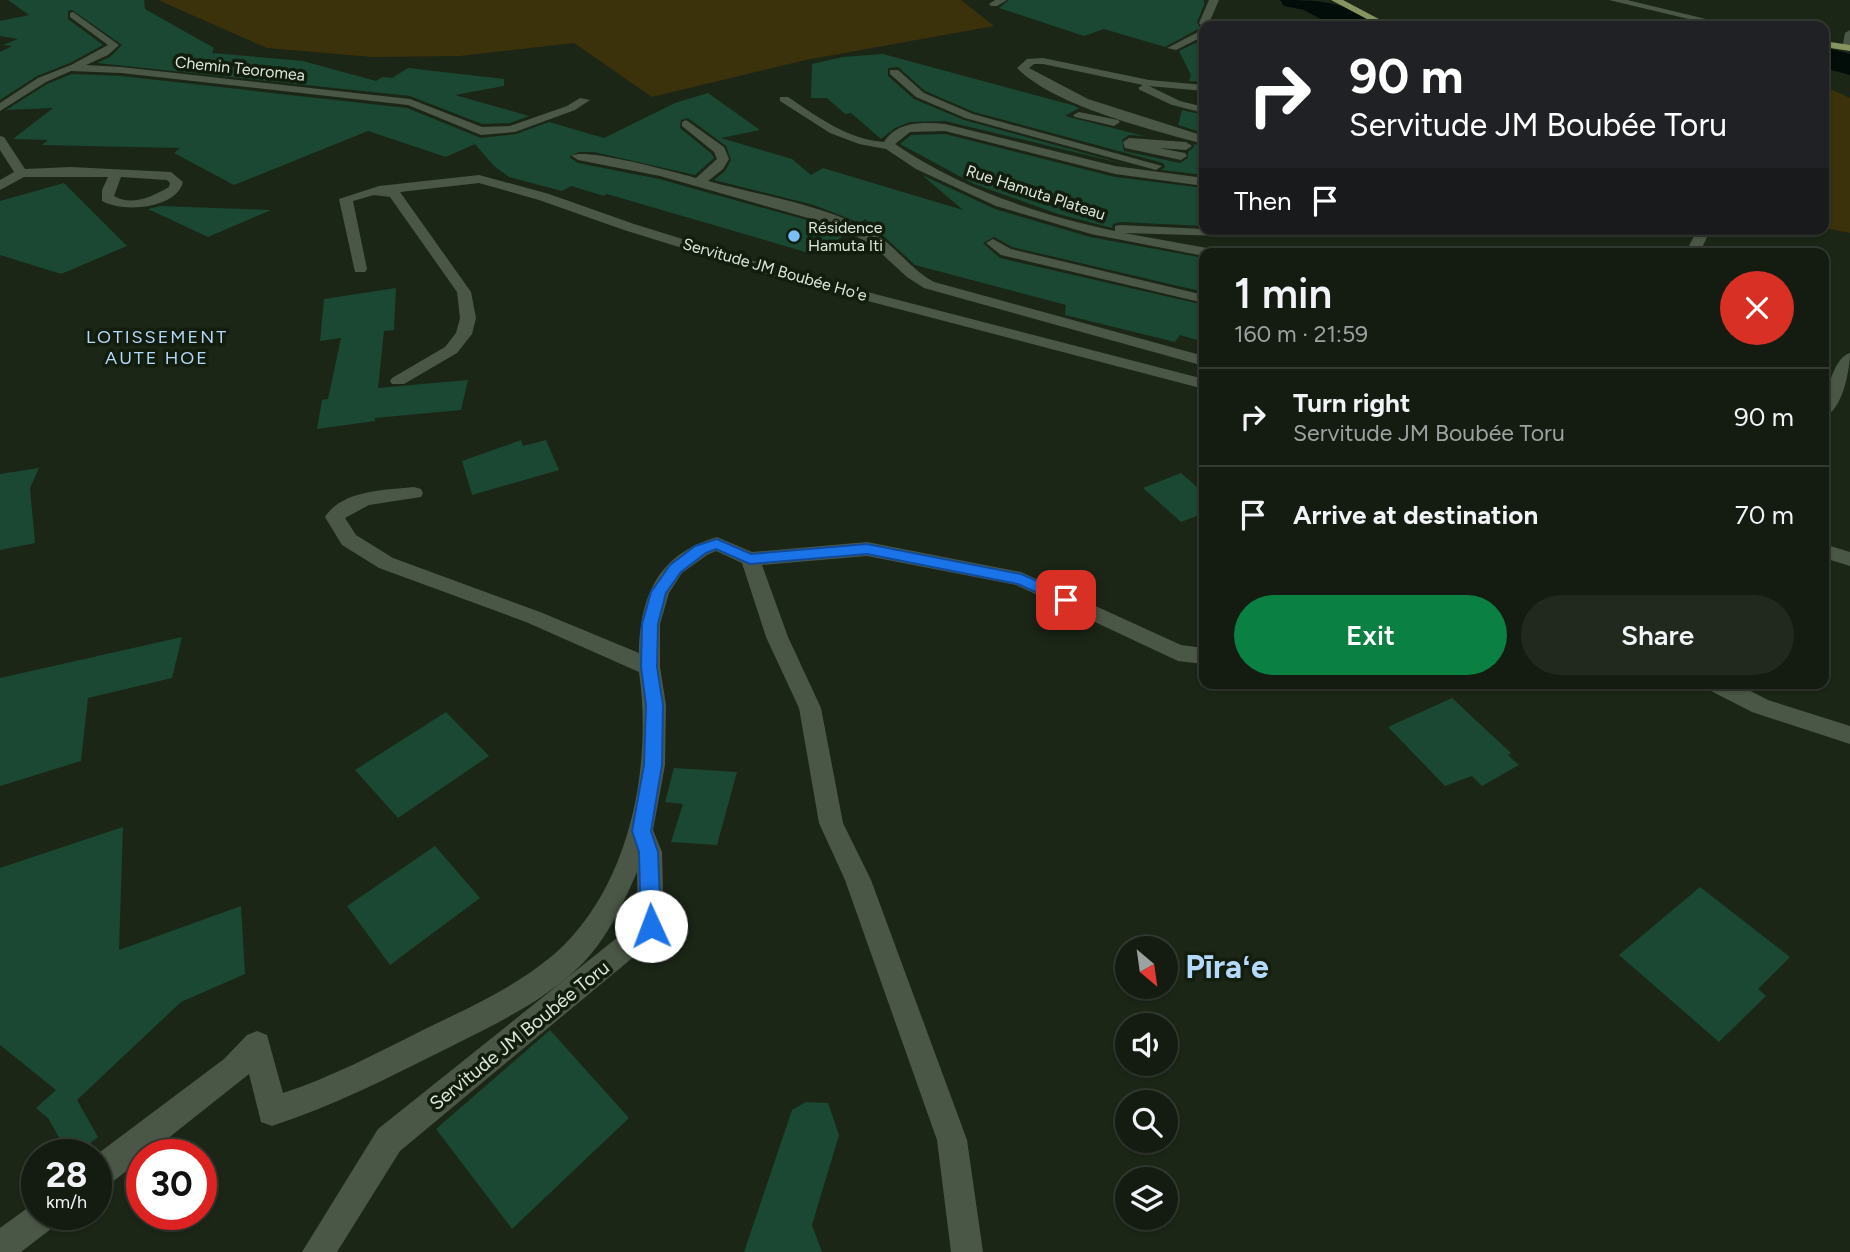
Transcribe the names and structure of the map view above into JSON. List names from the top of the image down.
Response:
{
  "streets": {
    "street": [
      "Chemin Teoromea",
      "Rue Hamuta Plateau",
      "Servitude JM Boubée Ho'e",
      "Servitude JM Boubée Toru"
    ]
  },
  "districts": ["LOTISSEMENT AUTE HOE", "Pīraʻe"],
  "places": ["Résidence Hamuta Iti"],
  "north": "bottom right",
  "page": {
    "turn": ["90 m", "Servitude JM Boubée Toru"],
    "then": "Then",
    "heading": ["1 min", "160 m · 21:59"],
    "list": [
      {
        "name": "Turn right",
        "note": "Servitude JM Boubée Toru",
        "value": "90 m"
      },
      {
        "name": "Arrive at destination",
        "value": "70 m"
      }
    ],
    "buttons": ["Exit", "Share"],
    "speed": "28 km/h",
    "limit": "30"
  }
}
